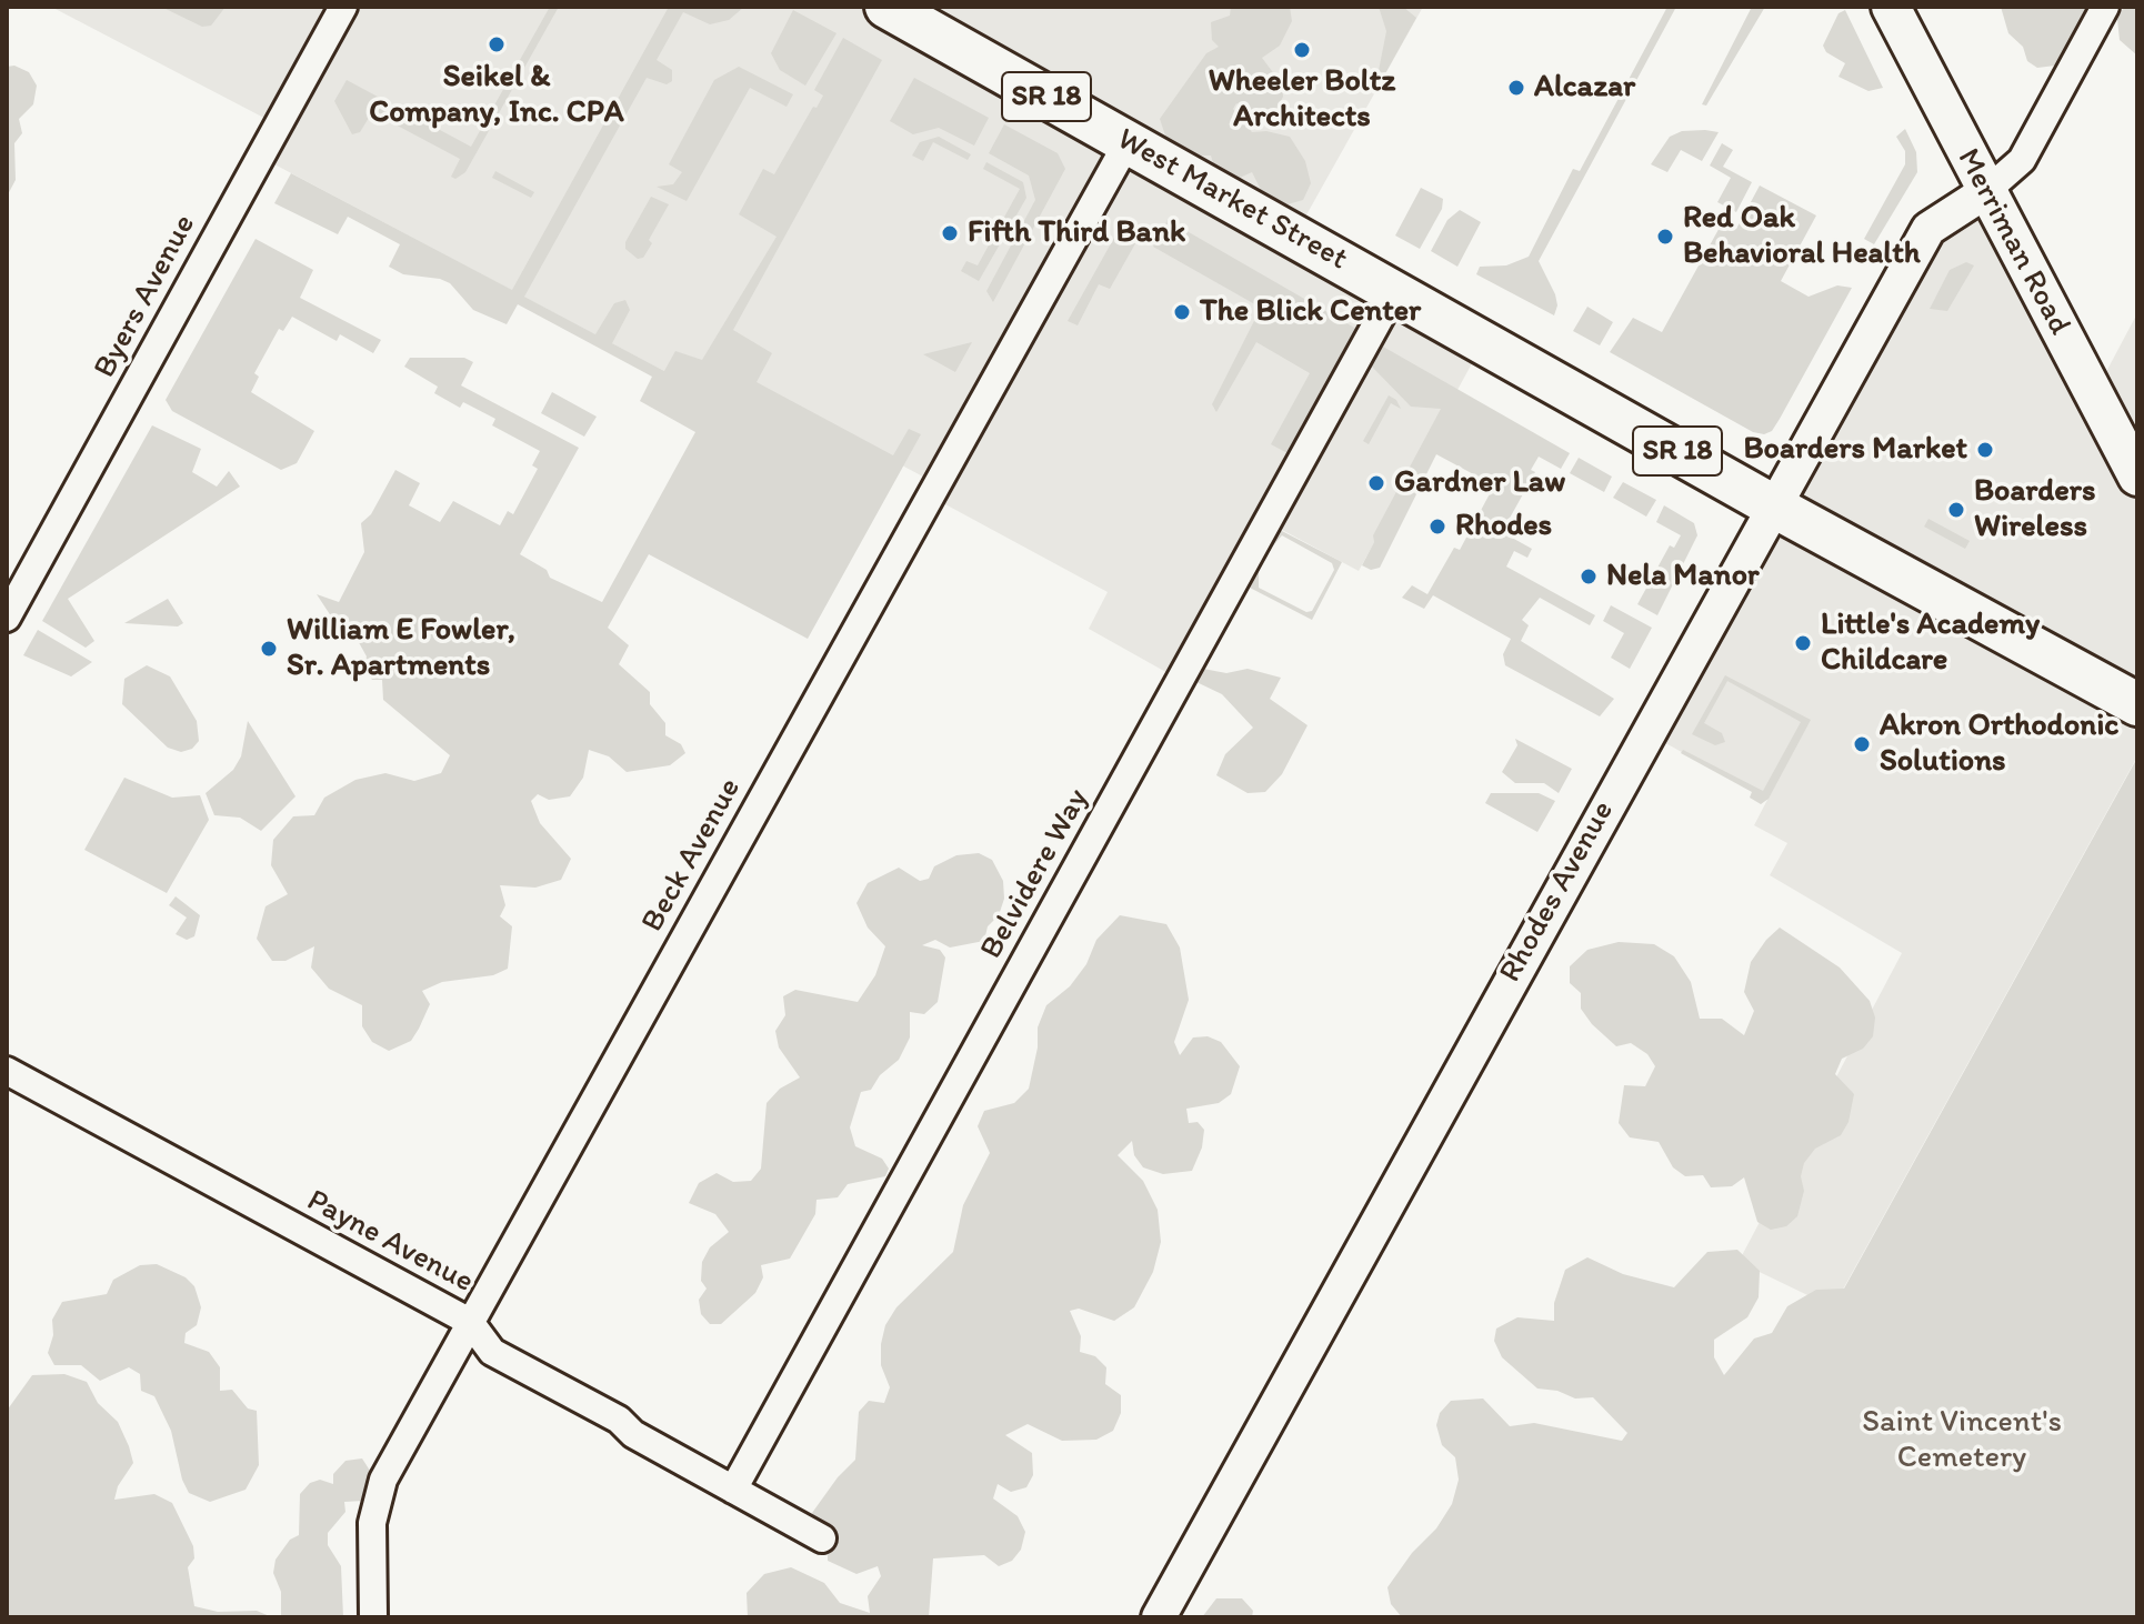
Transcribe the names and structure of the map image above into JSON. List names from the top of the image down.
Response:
{
  "streets": {
    "main road": ["SR 18", "West Market Street", "Merriman Road"],
    "street": [
      "Byers Avenue",
      "Beck Avenue",
      "Belvidere Way",
      "Rhodes Avenue",
      "Payne Avenue"
    ]
  },
  "crossings": [
    ["West Market Street", "Beck Avenue"],
    ["West Market Street", "Belvidere Way"],
    ["West Market Street", "Rhodes Avenue"],
    ["Merriman Road", "Rhodes Avenue"],
    ["Beck Avenue", "Payne Avenue"],
    ["Belvidere Way", "Payne Avenue"]
  ],
  "parks": ["Saint Vincent's Cemetery"],
  "places": [
    "Seikel & Company, Inc. CPA",
    "Wheeler Boltz Architects",
    "Alcazar",
    "Fifth Third Bank",
    "Red Oak Behavioral Health",
    "The Blick Center",
    "Boarders Market",
    "Gardner Law",
    "Boarders Wireless",
    "Rhodes",
    "Nela Manor",
    "Little's Academy Childcare",
    "William E Fowler, Sr. Apartments",
    "Akron Orthodonic Solutions"
  ]
}
